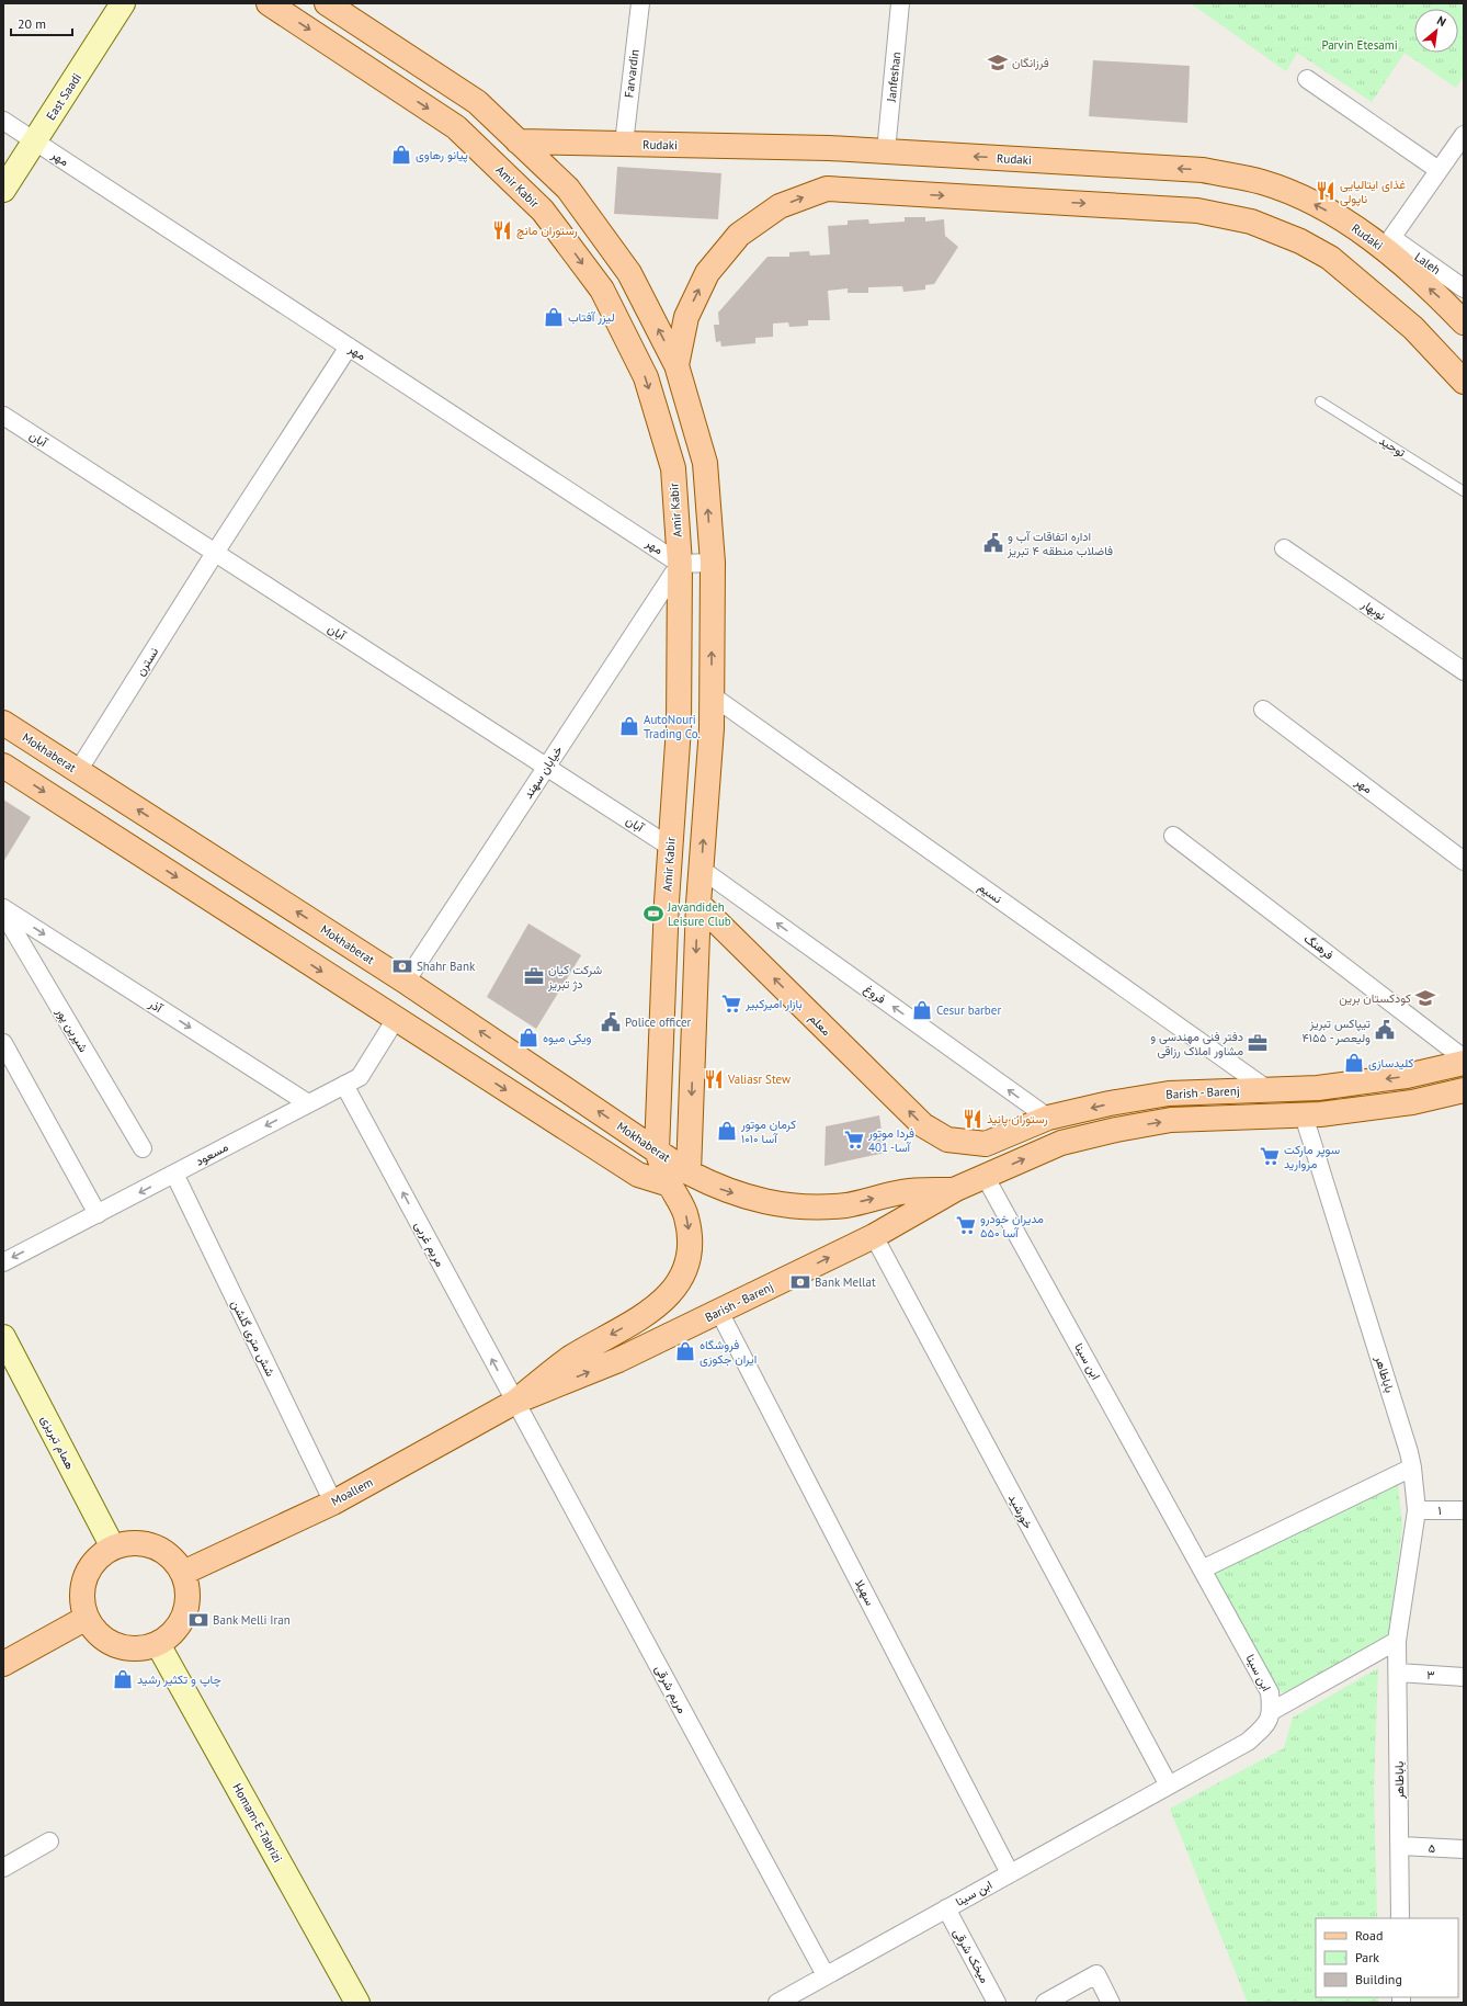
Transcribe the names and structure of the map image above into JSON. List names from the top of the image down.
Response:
{
  "streets": {
    "main road": [
      "East Saadi",
      "Rudaki",
      "Amir Kabir",
      "Mokhaberat",
      "معلم",
      "Barish - Barenj",
      "همام تبریزی",
      "Moallem",
      "Homam-E-Tabrizi"
    ],
    "street": [
      "Farvardin",
      "Janfeshan",
      "مهر",
      "Laleh",
      "آبان",
      "نوبهار",
      "نسترن",
      "خیابان سهند",
      "نسیم",
      "فرهنگ",
      "فروغ",
      "آذر",
      "شیرین پور",
      "مسعود",
      "مریم غربی",
      "شش متری گلشن",
      "ابن سینا",
      "باباطاهر",
      "۱",
      "خورشید",
      "سهیلا",
      "۳",
      "مریم شرقی",
      "۵",
      "میخک شرقی"
    ],
    "lane": ["توحید"]
  },
  "crossings": [
    ["Farvardin", "Rudaki"],
    ["Janfeshan", "Rudaki"],
    ["East Saadi", "مهر"],
    ["Rudaki", "Laleh"],
    ["مهر", "Amir Kabir"],
    ["مهر", "نسترن"],
    ["مهر", "خیابان سهند"],
    ["Amir Kabir", "آبان"],
    ["Amir Kabir", "Mokhaberat"],
    ["Amir Kabir", "خیابان سهند"],
    ["آبان", "نسترن"],
    ["آبان", "خیابان سهند"],
    ["نسترن", "Mokhaberat"],
    ["Mokhaberat", "خیابان سهند"],
    ["Mokhaberat", "Barish - Barenj"],
    ["Mokhaberat", "مسعود"],
    ["نسیم", "Barish - Barenj"],
    ["فروغ", "معلم"],
    ["فروغ", "Barish - Barenj"],
    ["آذر", "مسعود"],
    ["معلم", "Barish - Barenj"],
    ["Barish - Barenj", "مریم غربی"],
    ["Barish - Barenj", "ابن سینا"],
    ["Barish - Barenj", "باباطاهر"],
    ["Barish - Barenj", "Moallem"],
    ["Barish - Barenj", "خورشید"],
    ["Barish - Barenj", "سهیلا"],
    ["Barish - Barenj", "مریم شرقی"],
    ["مسعود", "مریم غربی"],
    ["مسعود", "شش متری گلشن"],
    ["مریم غربی", "Moallem"],
    ["مریم غربی", "مریم شرقی"],
    ["شش متری گلشن", "Moallem"],
    ["ابن سینا", "خورشید"],
    ["ابن سینا", "سهیلا"],
    ["ابن سینا", "مریم شرقی"],
    ["ابن سینا", "میخک شرقی"],
    ["باباطاهر", "۱"],
    ["باباطاهر", "۳"],
    ["باباطاهر", "۵"],
    ["همام تبریزی", "Moallem"],
    ["همام تبریزی", "Homam-E-Tabrizi"],
    ["Moallem", "مریم شرقی"],
    ["Moallem", "Homam-E-Tabrizi"]
  ],
  "one_way": [
    "Rudaki",
    "فروغ",
    "آذر",
    "معلم",
    "مسعود",
    "مریم غربی"
  ],
  "parks": ["Parvin Etesami"],
  "places": {
    "school or university": ["فرزانگان", "کودکستان برین"],
    "shop": [
      "پیانو رهاوی",
      "لیزر آفتاب",
      "AutoNouri Trading Co.",
      "Cesur barber",
      "ویکی میوه",
      "کلیدسازی",
      "کرمان موتور ۱۰۱۰ آسا",
      "فروشگاه ایران جکوزی",
      "چاپ و تکثیر رشید"
    ],
    "restaurant": [
      "غذای ایتالیایی ناپولی",
      "رستوران مانچ",
      "Valiasr Stew",
      "رستوران پانیذ"
    ],
    "public building": ["اداره اتفاقات آب و فاضلاب منطقه ۴ تبریز", "Police officer", "تیپاکس تبریز ولیعصر - ۴۱۵۵"],
    "sports": ["Javandideh Leisure Club"],
    "bank": ["Shahr Bank", "Bank Mellat", "Bank Melli Iran"],
    "office": ["شرکت کیان دژ تبریز", "دفتر فنی مهندسی و مشاور املاک رزاقی"],
    "supermarket": [
      "بازار امیرکبیر",
      "فردا موتور 401 -آسا",
      "سوپر مارکت مروارید",
      "مدیران خودرو ۵۵۰ آسا"
    ]
  },
  "legend": ["Road", "Park", "Building"],
  "scale_bar": "20 m",
  "north": "top right"
}
